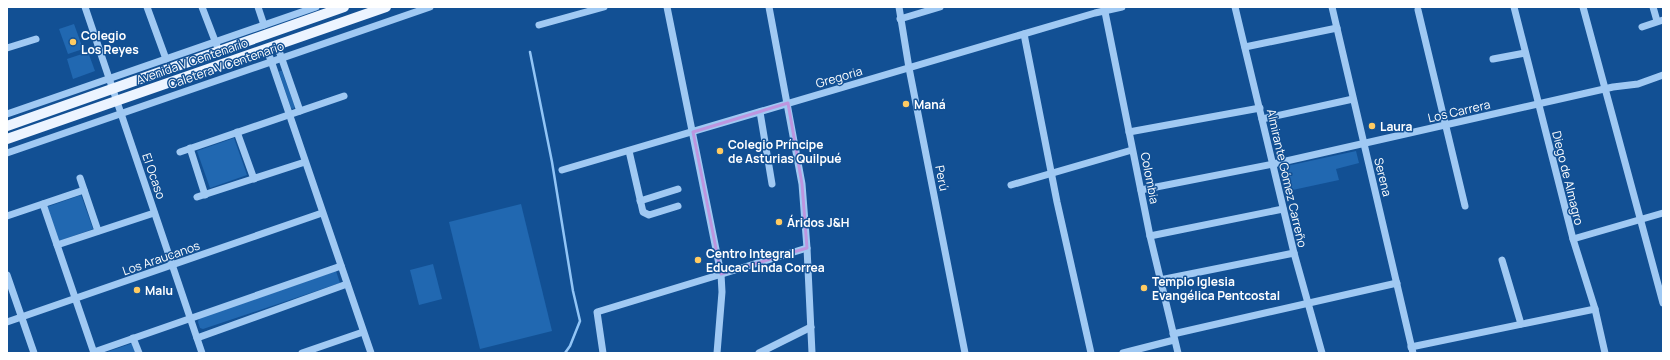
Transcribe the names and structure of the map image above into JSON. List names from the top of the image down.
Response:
{
  "streets": {
    "main road": ["Avenida V Centenario"],
    "street": [
      "Caletera V Centenario",
      "Gregoria",
      "Los Carrera",
      "El Ocaso",
      "Serena",
      "Perú",
      "Colombia",
      "Almirante Gómez Carreño",
      "Diego de Almagro",
      "Los Araucanos"
    ]
  },
  "crossings": [
    ["Avenida V Centenario", "El Ocaso"],
    ["Caletera V Centenario", "El Ocaso"],
    ["Gregoria", "Perú"],
    ["Gregoria", "Colombia"],
    ["Los Carrera", "Serena"],
    ["Los Carrera", "Colombia"],
    ["Los Carrera", "Almirante Gómez Carreño"],
    ["Los Carrera", "Diego de Almagro"],
    ["El Ocaso", "Los Araucanos"]
  ],
  "places": [
    "Colegio Los Reyes",
    "Maná",
    "Laura",
    "Colegio Príncipe de Asturias Quilpué",
    "Áridos J&H",
    "Centro Integral Educac Linda Correa",
    "Templo Iglesia Evangélica Pentcostal",
    "Malu"
  ]
}
